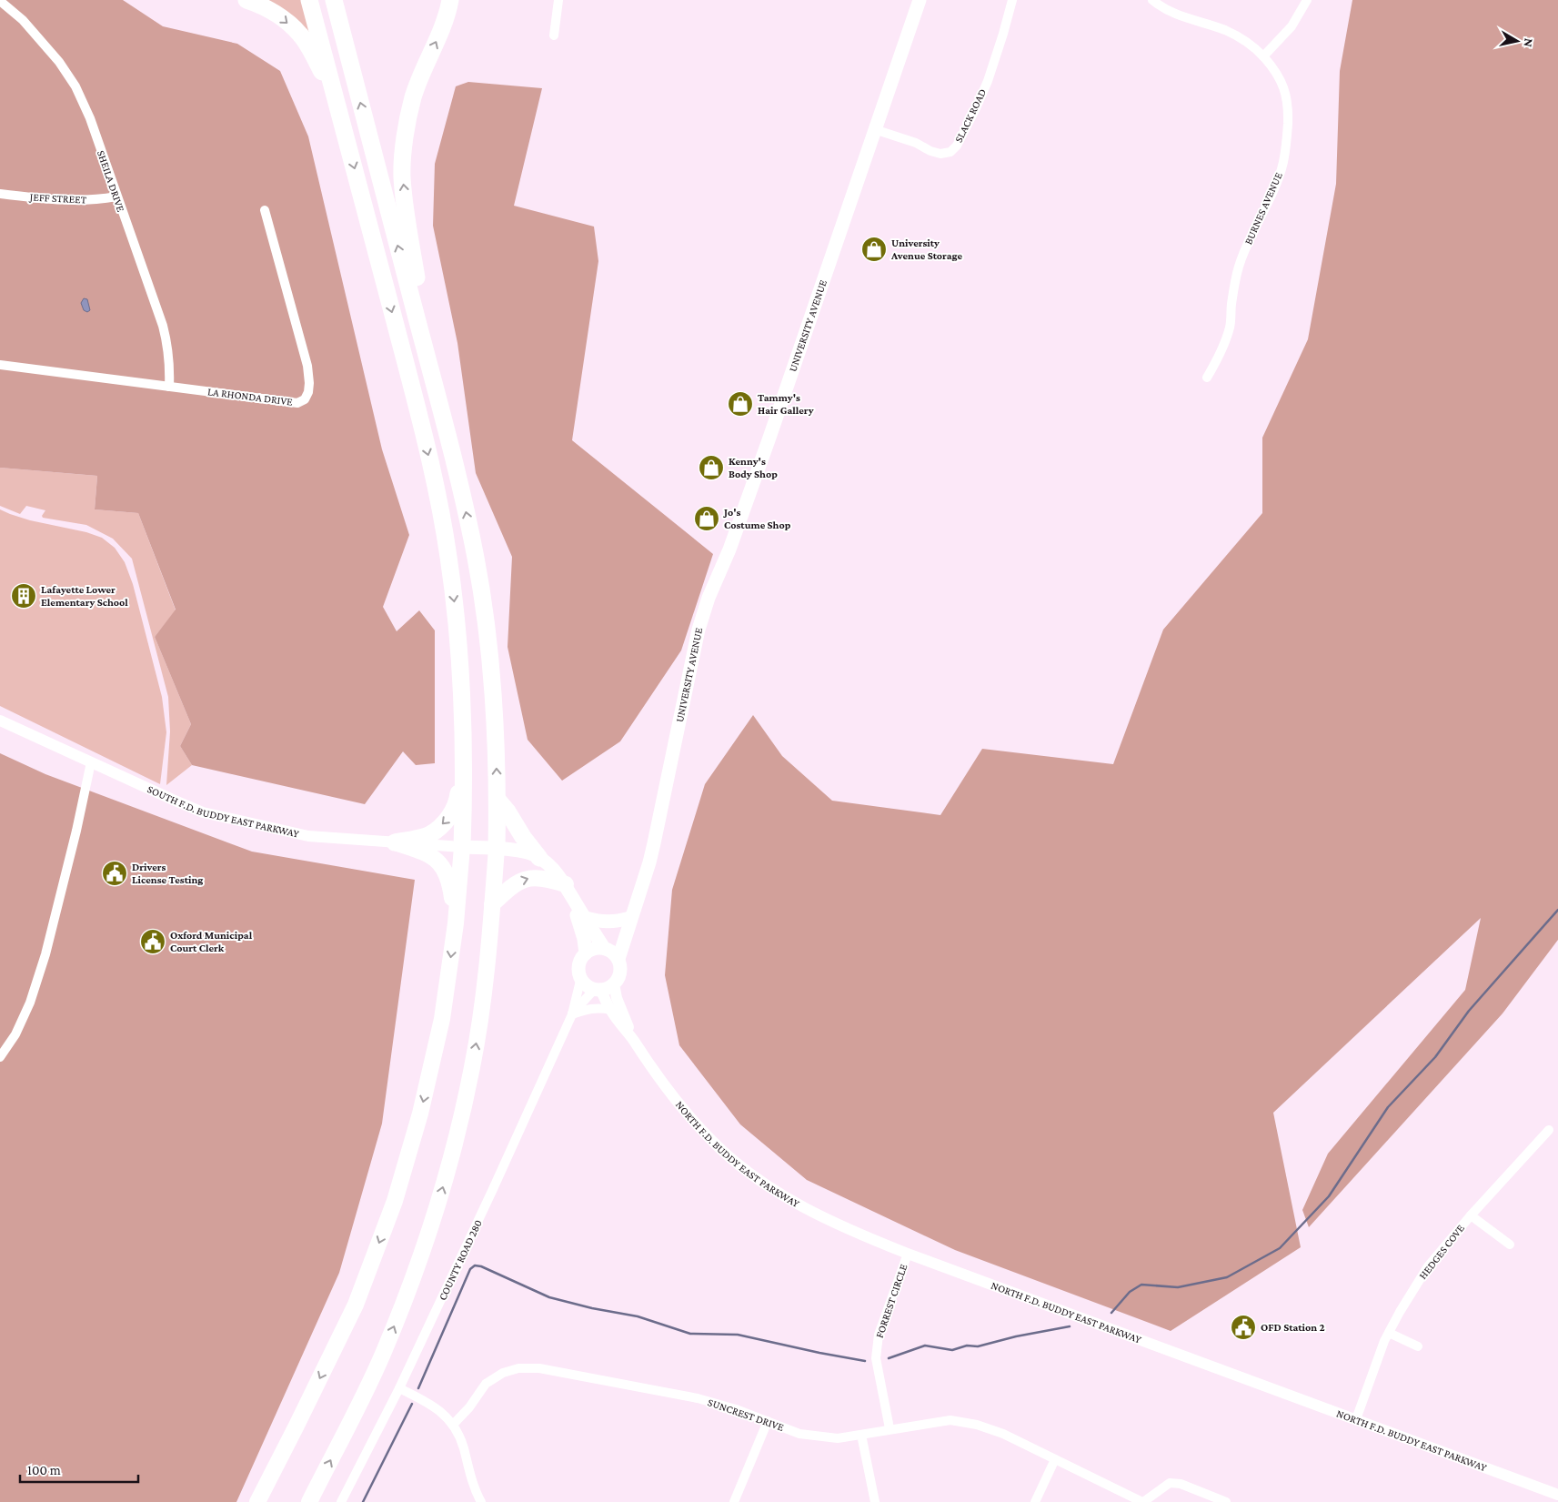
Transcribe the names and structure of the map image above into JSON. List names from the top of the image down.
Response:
{
  "streets": {
    "main road": ["UNIVERSITY AVENUE"],
    "street": [
      "SLACK ROAD",
      "SHEILA DRIVE",
      "JEFF STREET",
      "BURNES AVENUE",
      "LA RHONDA DRIVE",
      "SOUTH F.D. BUDDY EAST PARKWAY",
      "NORTH F.D. BUDDY EAST PARKWAY",
      "HEDGES COVE",
      "COUNTY ROAD 280",
      "FORREST CIRCLE",
      "SUNCREST DRIVE"
    ]
  },
  "crossings": [
    ["SLACK ROAD", "UNIVERSITY AVENUE"],
    ["SHEILA DRIVE", "JEFF STREET"],
    ["SHEILA DRIVE", "LA RHONDA DRIVE"],
    ["NORTH F.D. BUDDY EAST PARKWAY", "HEDGES COVE"],
    ["NORTH F.D. BUDDY EAST PARKWAY", "FORREST CIRCLE"],
    ["FORREST CIRCLE", "SUNCREST DRIVE"]
  ],
  "places": {
    "shop": [
      "University Avenue Storage",
      "Tammy's Hair Gallery",
      "Kenny's Body Shop",
      "Jo's Costume Shop"
    ],
    "building": ["Lafayette Lower Elementary School"],
    "public building": ["Drivers License Testing", "Oxford Municipal Court Clerk", "OFD Station 2"]
  },
  "scale_bar": "100 m",
  "north": "right"
}
